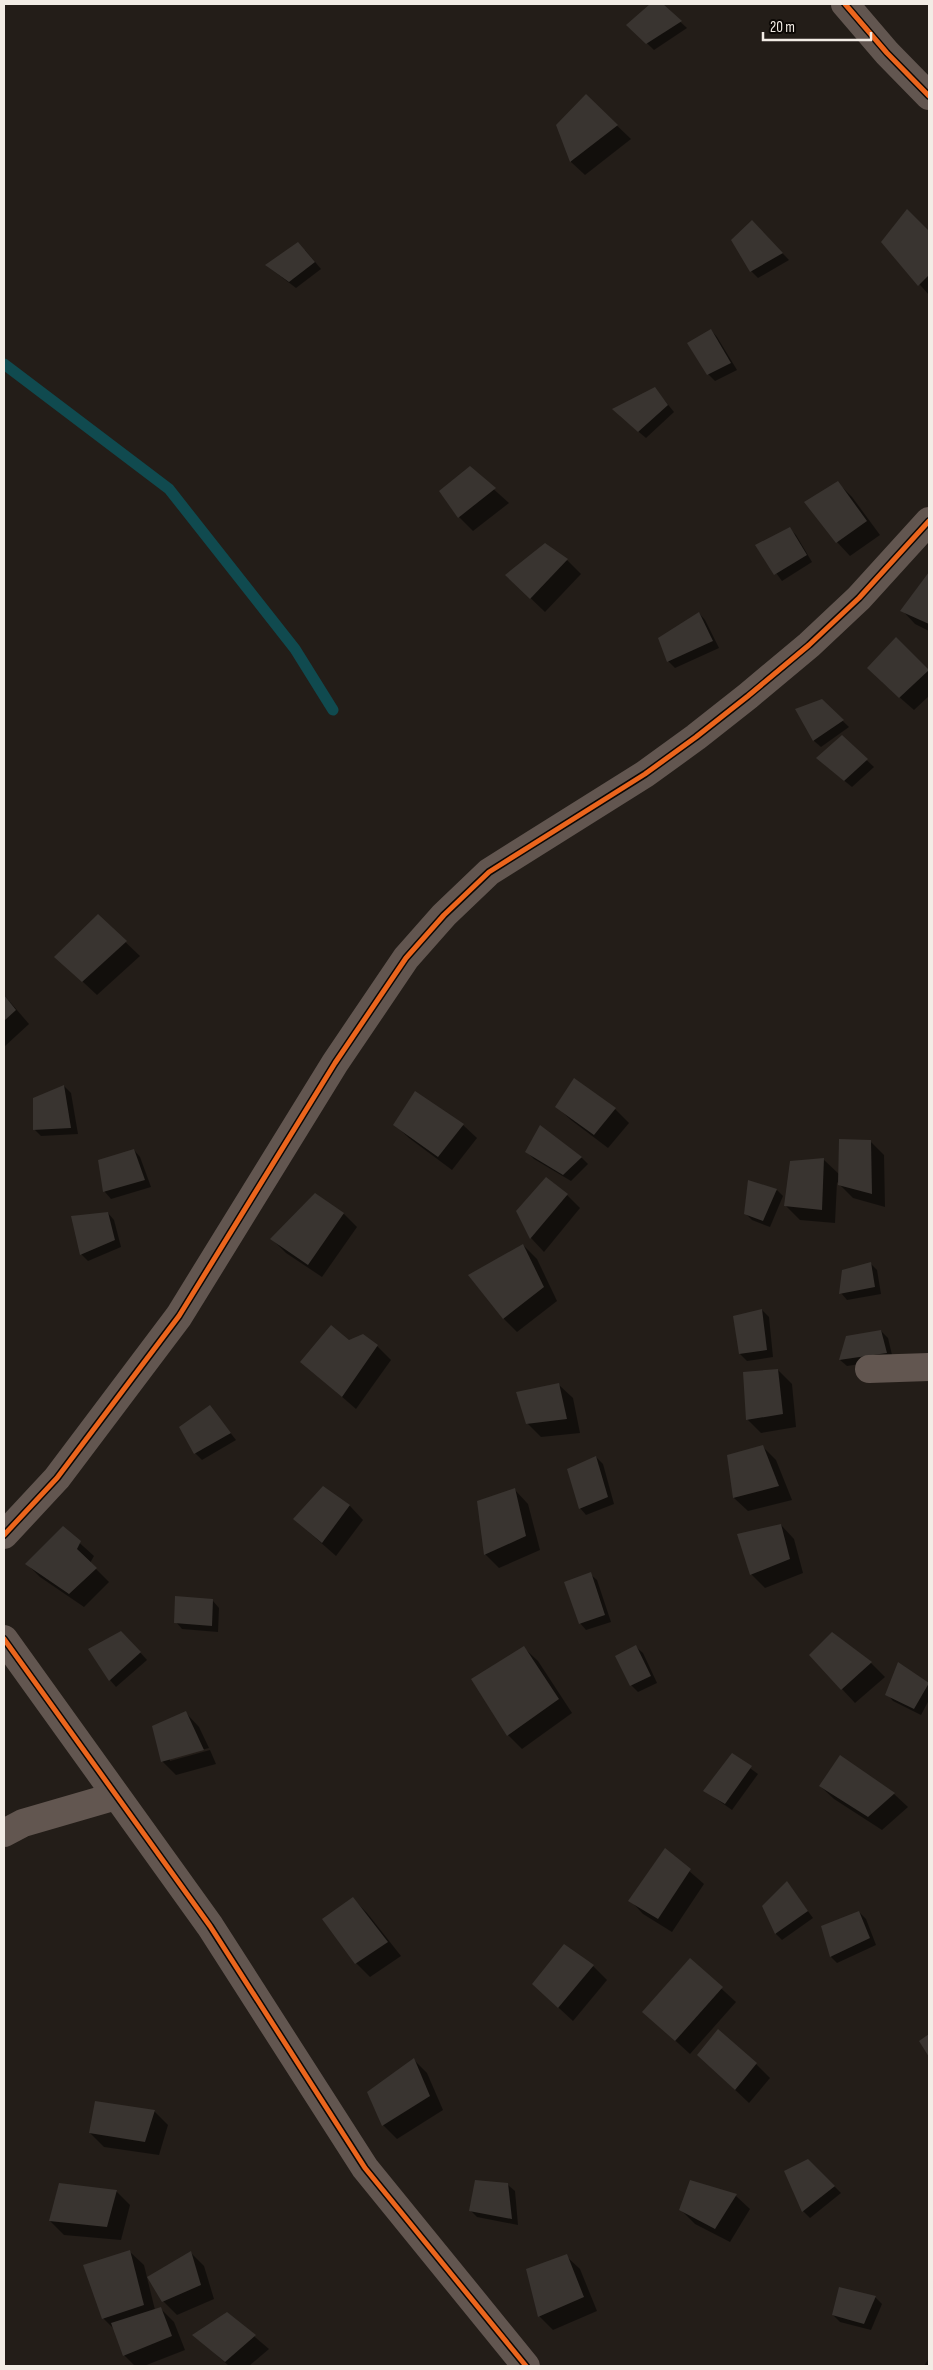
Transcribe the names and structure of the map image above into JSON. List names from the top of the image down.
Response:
{
  "scale_bar": "20 m"
}
